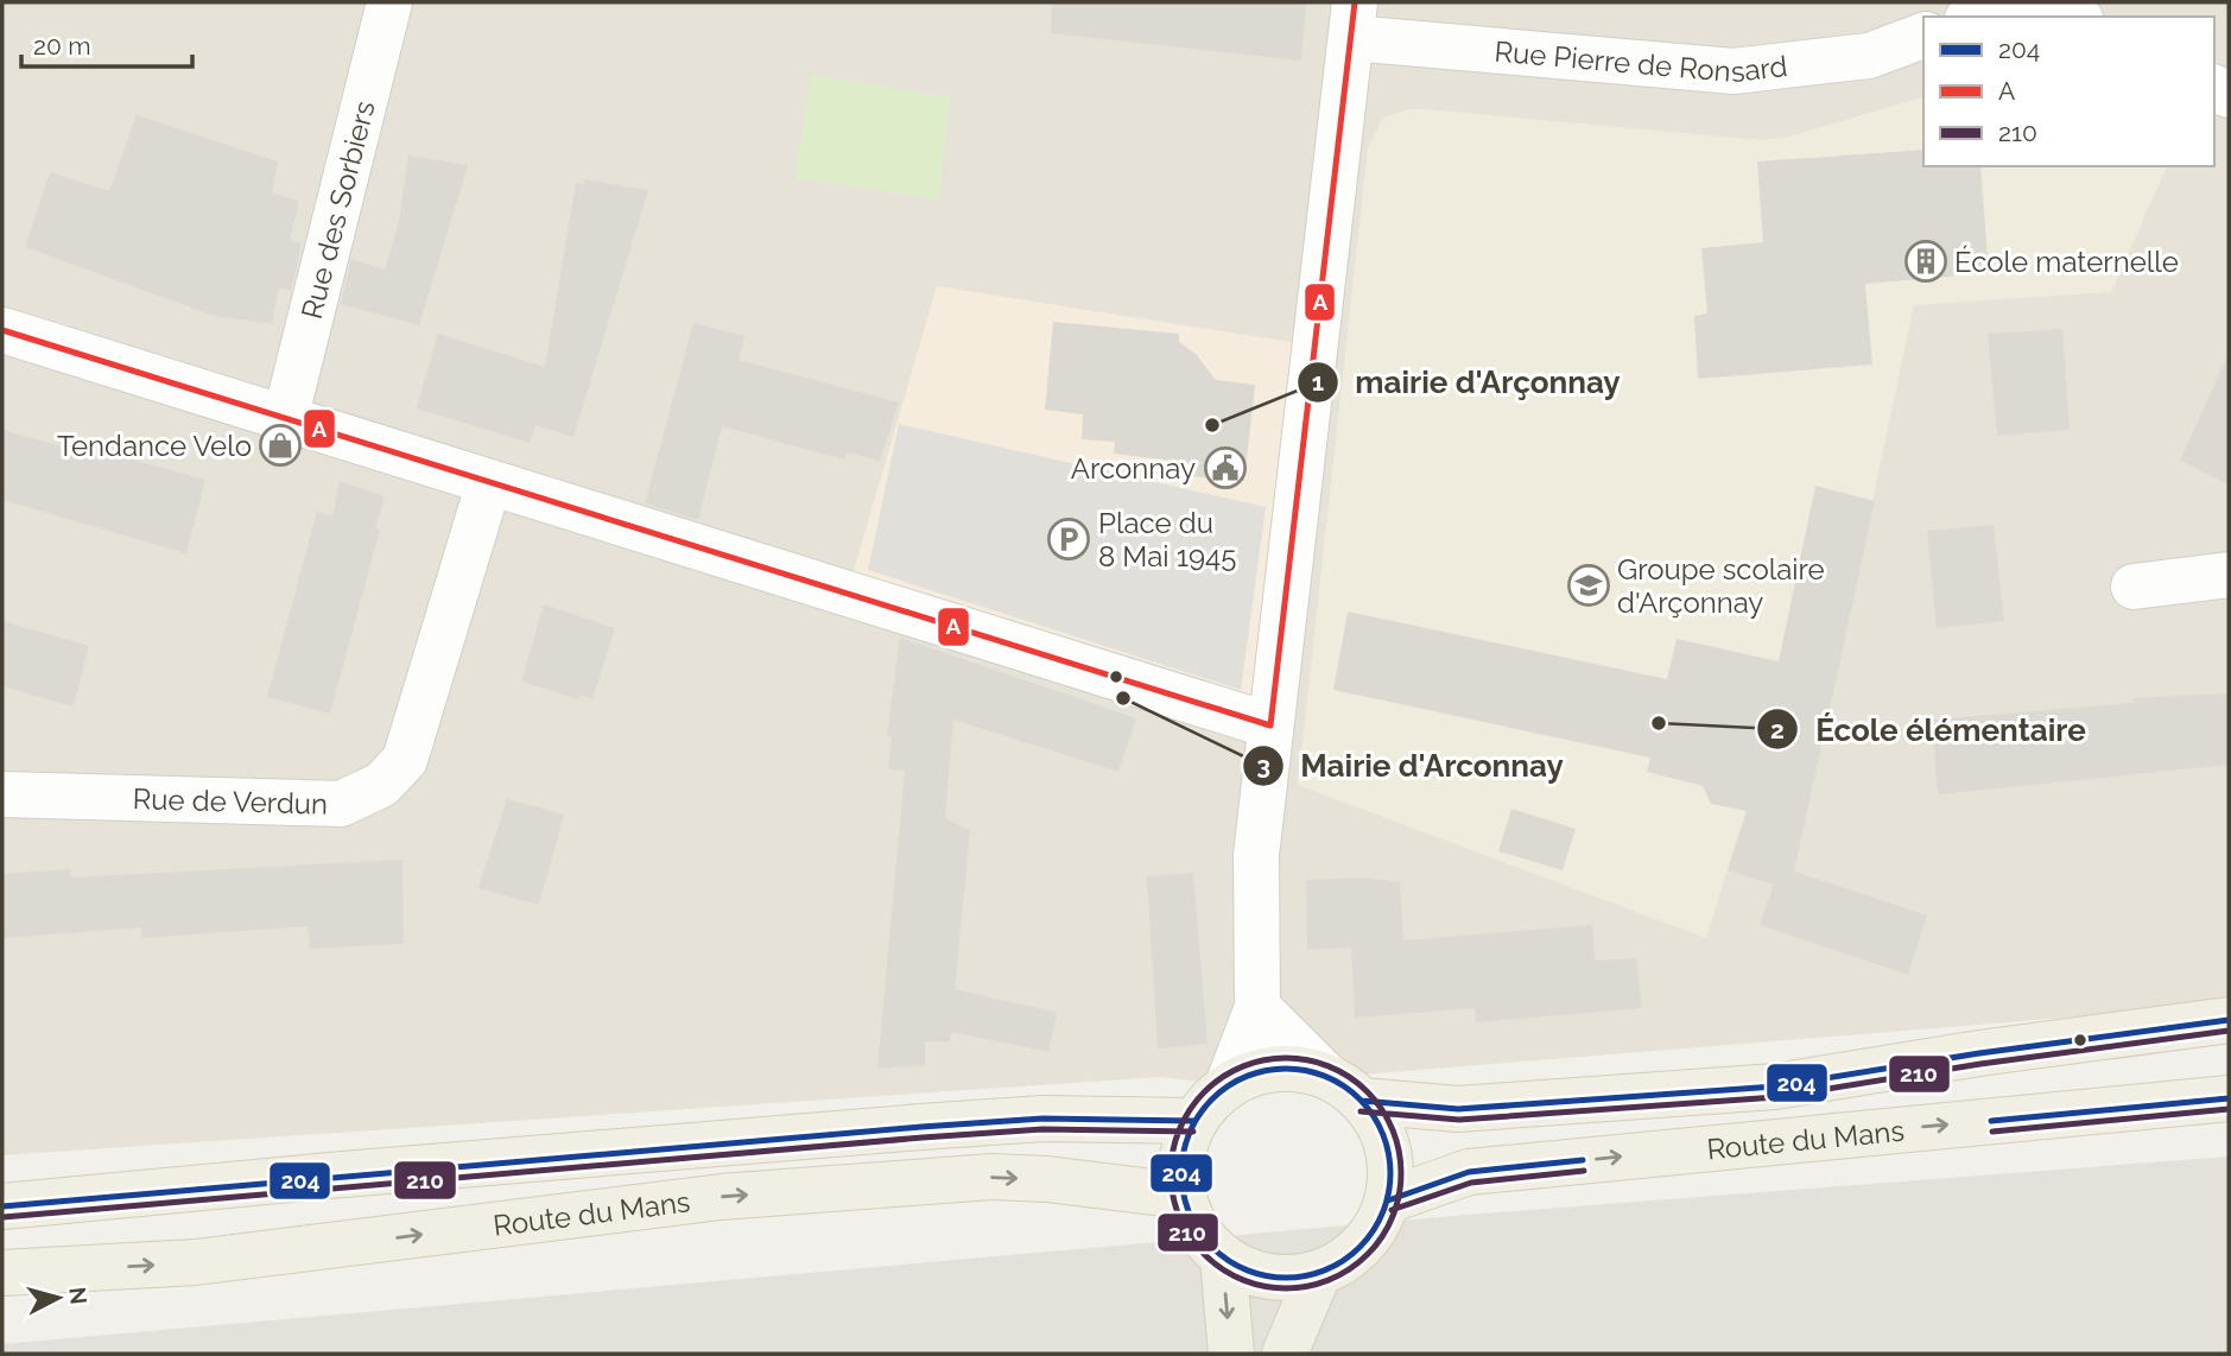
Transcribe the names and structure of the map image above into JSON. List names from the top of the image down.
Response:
{
  "streets": {
    "main road": ["Route du Mans"],
    "street": ["Rue Pierre de Ronsard", "Rue des Sorbiers", "Rue de Verdun"]
  },
  "places": {
    "building": ["École maternelle"],
    "other": ["mairie d'Arçonnay", "Mairie d'Arconnay", "École élémentaire"],
    "shop": ["Tendance Velo"],
    "public building": ["Arconnay"],
    "parking": ["Place du 8 Mai 1945"],
    "school or university": ["Groupe scolaire d'Arçonnay"]
  },
  "lines": ["transit line A", "transit line 204", "transit line 210"],
  "legend": ["204", "A", "210"],
  "scale_bar": "20 m",
  "north": "right"
}
